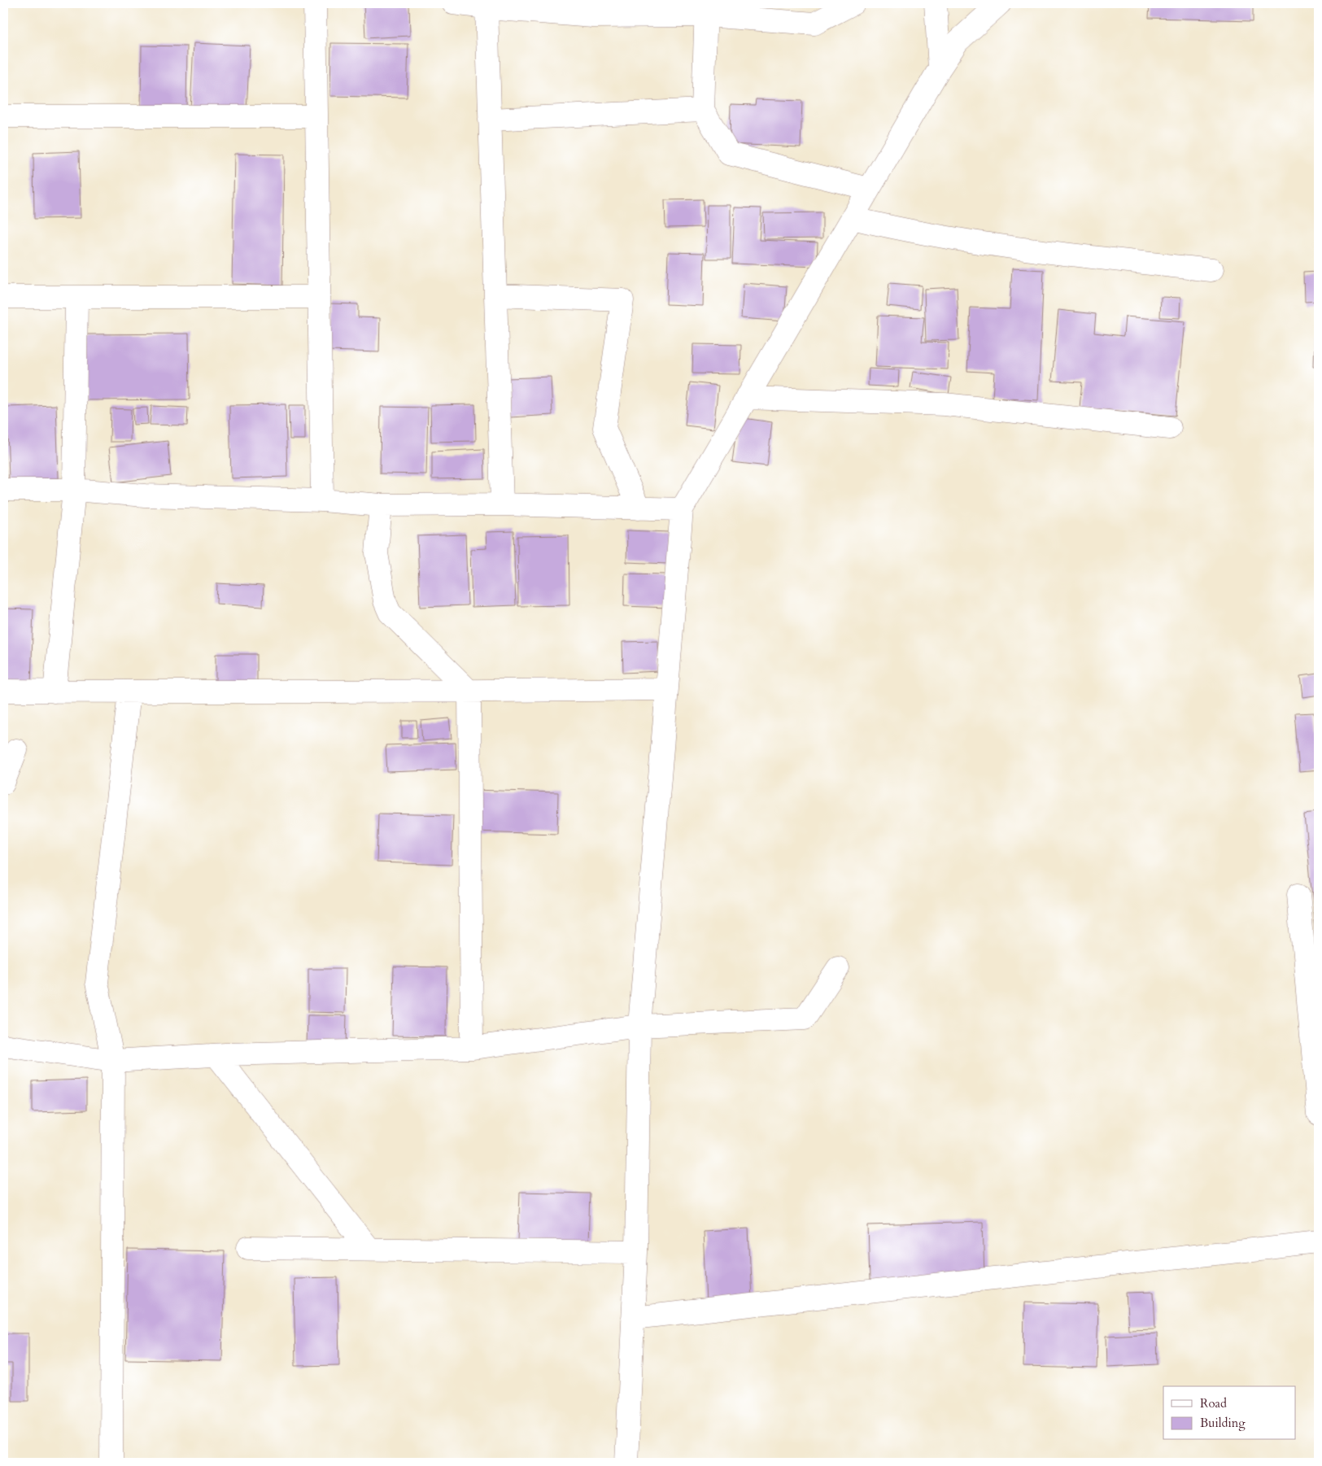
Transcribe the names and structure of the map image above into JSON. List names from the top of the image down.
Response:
{
  "legend": ["Road", "Building"]
}
